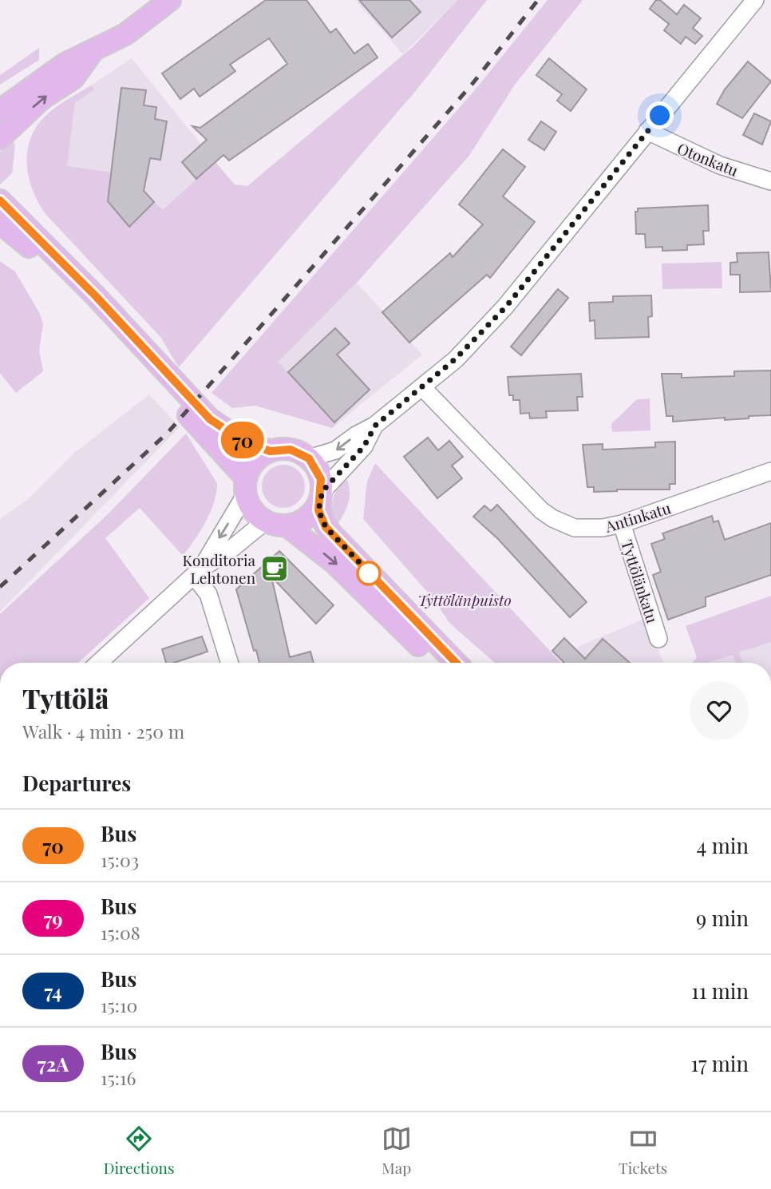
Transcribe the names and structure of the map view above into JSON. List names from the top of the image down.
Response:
{
  "streets": {
    "street": ["Otonkatu", "Antinkatu", "Tyttölänkatu"]
  },
  "crossings": [
    ["Antinkatu", "Tyttölänkatu"]
  ],
  "parks": ["Tyttölänpuisto"],
  "places": {
    "cafe": ["Konditoria Lehtonen"]
  },
  "lines": ["bus line 70"],
  "page": {
    "on_map": "70",
    "heading": [
      ["Tyttölä", "Walk · 4 min · 250 m"],
      "Departures"
    ],
    "list": [
      {
        "mark": "70",
        "name": "Bus",
        "note": "15:03",
        "value": "4 min"
      },
      {
        "mark": "79",
        "name": "Bus",
        "note": "15:08",
        "value": "9 min"
      },
      {
        "mark": "74",
        "name": "Bus",
        "note": "15:10",
        "value": "11 min"
      },
      {
        "mark": "72A",
        "name": "Bus",
        "note": "15:16",
        "value": "17 min"
      }
    ],
    "tabs": ["Directions", "Map", "Tickets"]
  }
}
